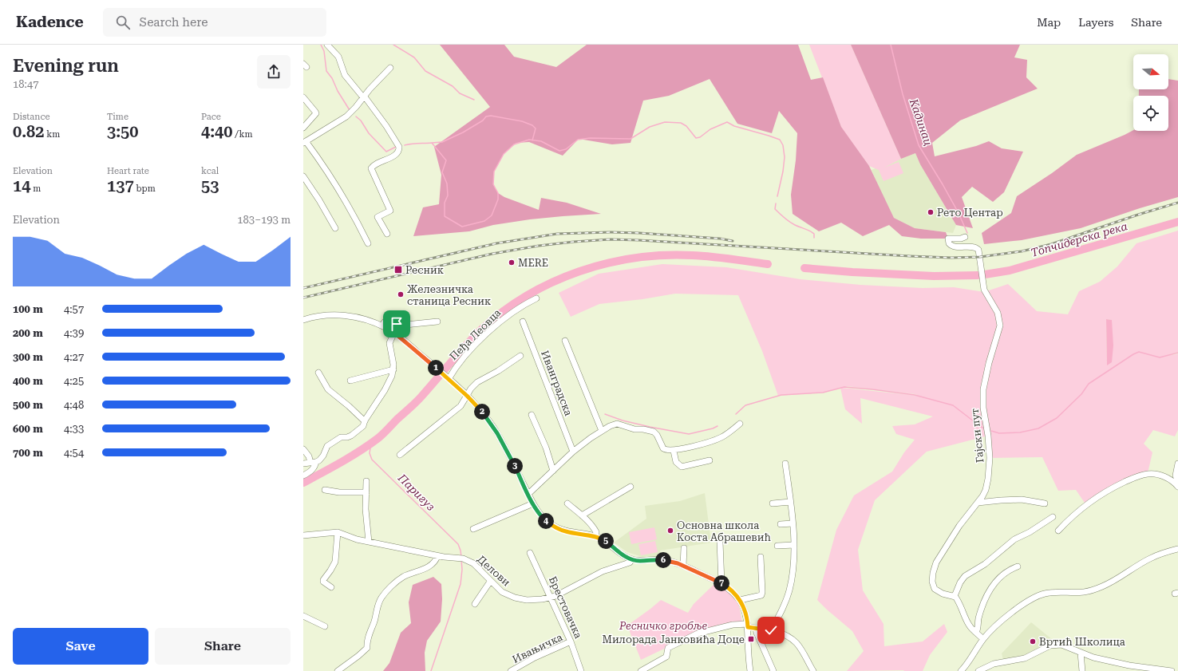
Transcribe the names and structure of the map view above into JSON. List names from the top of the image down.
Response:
{
  "streets": {
    "street": [
      "Пеђа Леовца",
      "Иванградска",
      "Гајски пут",
      "Делови",
      "Брестовачка",
      "Ивањичка"
    ]
  },
  "crossings": [
    ["Делови", "Брестовачка"],
    ["Брестовачка", "Ивањичка"]
  ],
  "water": ["Кадинац", "Топчидерска река", "Паригуз"],
  "parks": ["Ресничко гробље"],
  "places": {
    "other": [
      "Рето Центар",
      "MERE",
      "Железничка станица Ресник",
      "Основна школа Коста Абрашевић",
      "Вртић Школица"
    ],
    "transit": ["Ресник", "Милорада Јанковића Доце"]
  },
  "north": "right",
  "page": {
    "header": "Kadence",
    "search": "Search here",
    "nav": ["Map", "Layers", "Share"],
    "heading": ["Evening run", "18:47"],
    "stats": [
      ["Distance", "0.82 km"],
      ["Time", "3:50"],
      ["Pace", "4:40 /km"],
      ["Elevation", "14 m"],
      ["Heart rate", "137 bpm"],
      ["kcal", "53"]
    ],
    "chart": ["Elevation", "183–193 m"],
    "list": [
      {
        "name": "100 m",
        "note": "4:57"
      },
      {
        "name": "200 m",
        "note": "4:39"
      },
      {
        "name": "300 m",
        "note": "4:27"
      },
      {
        "name": "400 m",
        "note": "4:25"
      },
      {
        "name": "500 m",
        "note": "4:48"
      },
      {
        "name": "600 m",
        "note": "4:33"
      },
      {
        "name": "700 m",
        "note": "4:54"
      }
    ],
    "pins": [
      "1",
      "2",
      "3",
      "4",
      "5",
      "6",
      "7"
    ],
    "buttons": ["Save", "Share"]
  }
}
